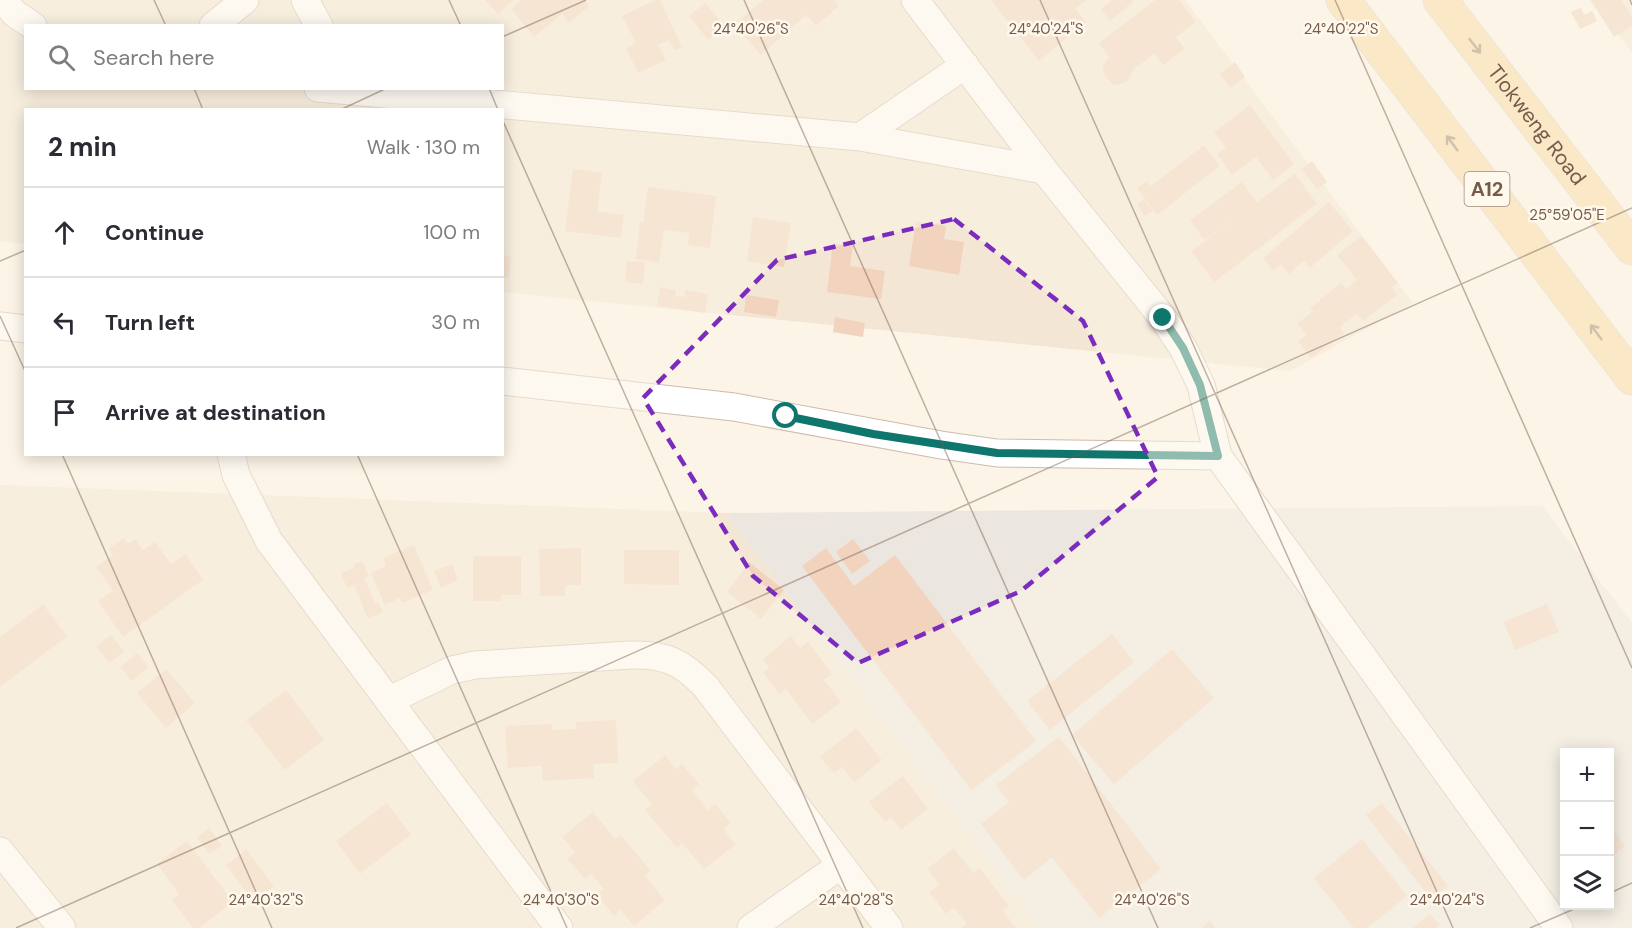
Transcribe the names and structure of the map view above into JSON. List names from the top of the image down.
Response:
{
  "streets": {
    "main road": ["Tlokweng Road", "A12"]
  },
  "page": {
    "search": "Search here",
    "heading": ["2 min", "Walk · 130 m"],
    "list": [
      ["Continue", "100 m"],
      ["Turn left", "30 m"],
      "Arrive at destination"
    ],
    "map_buttons": ["+", "−"]
  },
  "coordinates": [
    "24°40'26\"S",
    "24°40'24\"S",
    "24°40'22\"S",
    "25°59'05\"E",
    "24°40'32\"S",
    "24°40'30\"S",
    "24°40'28\"S"
  ]
}
